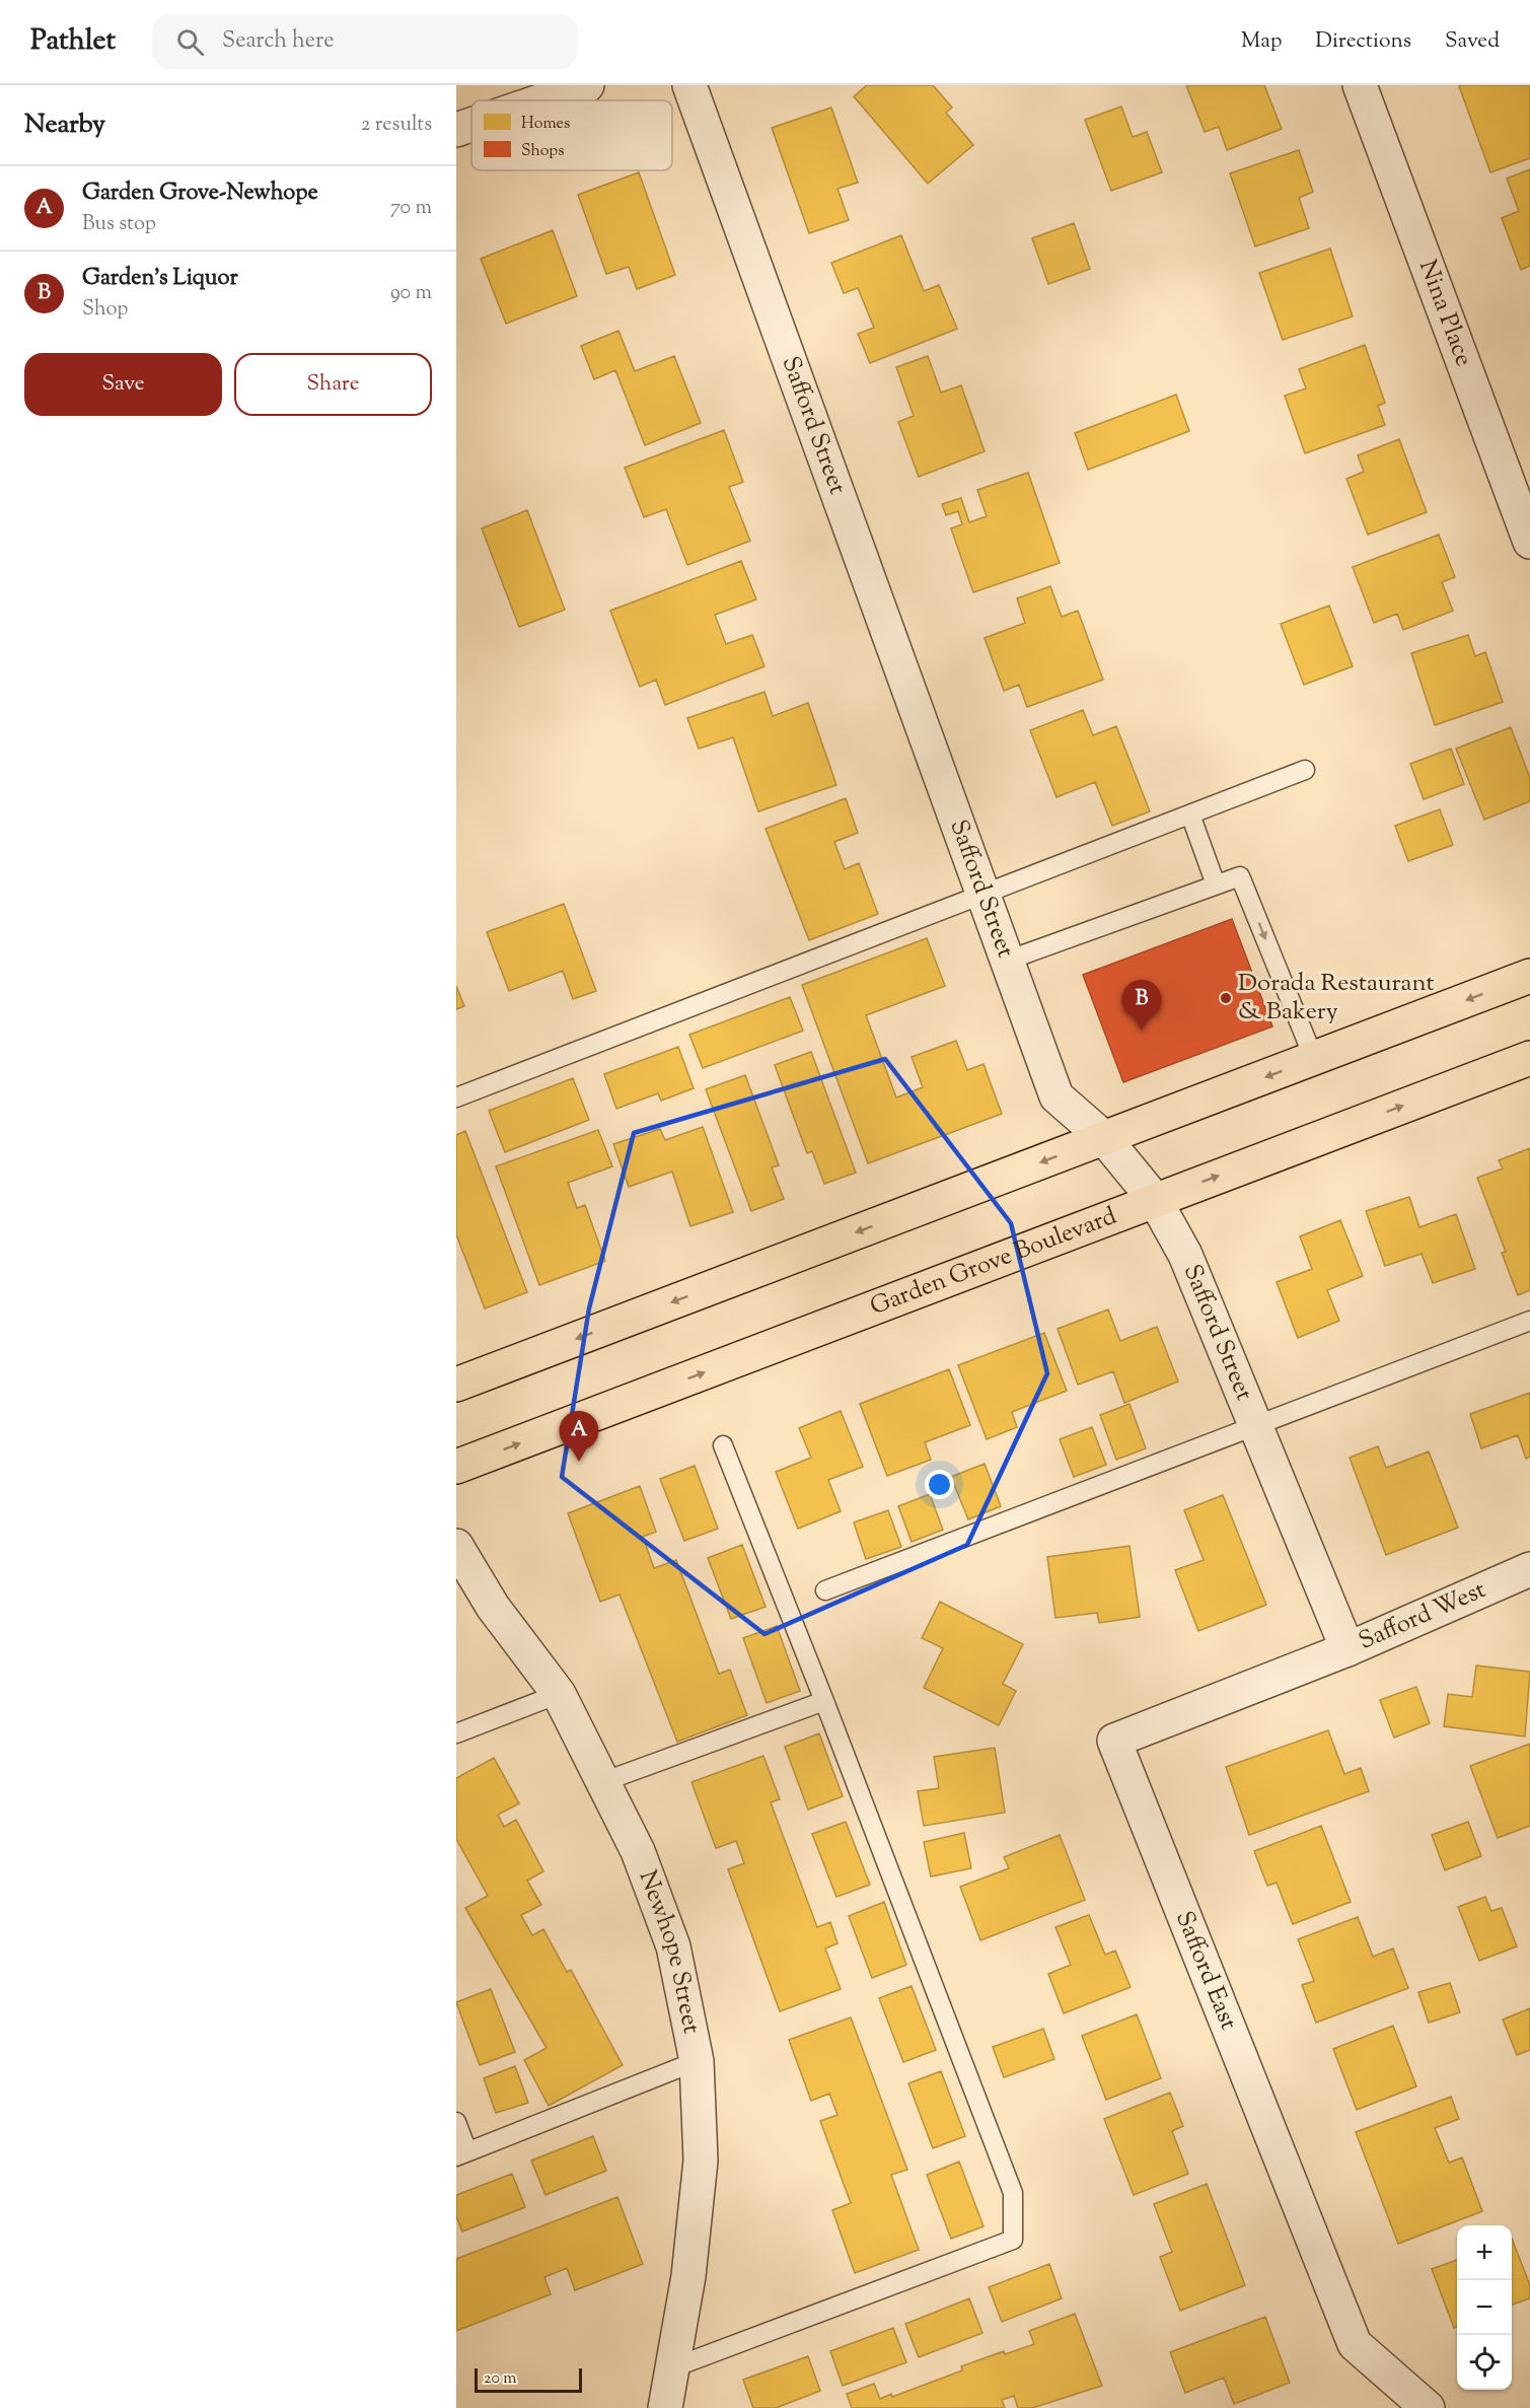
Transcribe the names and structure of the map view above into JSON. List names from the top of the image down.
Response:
{
  "streets": {
    "main road": ["Garden Grove Boulevard"],
    "street": [
      "Nina Place",
      "Safford Street",
      "Safford West",
      "Newhope Street",
      "Safford East"
    ]
  },
  "crossings": [
    ["Safford Street", "Garden Grove Boulevard"],
    ["Safford Street", "Safford West"],
    ["Safford Street", "Safford East"],
    ["Safford West", "Safford East"]
  ],
  "places": ["Dorada Restaurant & Bakery"],
  "legend": ["Homes", "Shops"],
  "scale_bar": "20 m",
  "page": {
    "header": "Pathlet",
    "search": "Search here",
    "nav": ["Map", "Directions", "Saved"],
    "heading": ["Nearby", "2 results"],
    "list": [
      {
        "mark": "A",
        "name": "Garden Grove-Newhope",
        "note": "Bus stop",
        "value": "70 m"
      },
      {
        "mark": "B",
        "name": "Garden's Liquor",
        "note": "Shop",
        "value": "90 m"
      }
    ],
    "buttons": ["Save", "Share"],
    "pins": ["B", "A"],
    "map_buttons": ["+", "−"],
    "scale": "20 m"
  }
}
